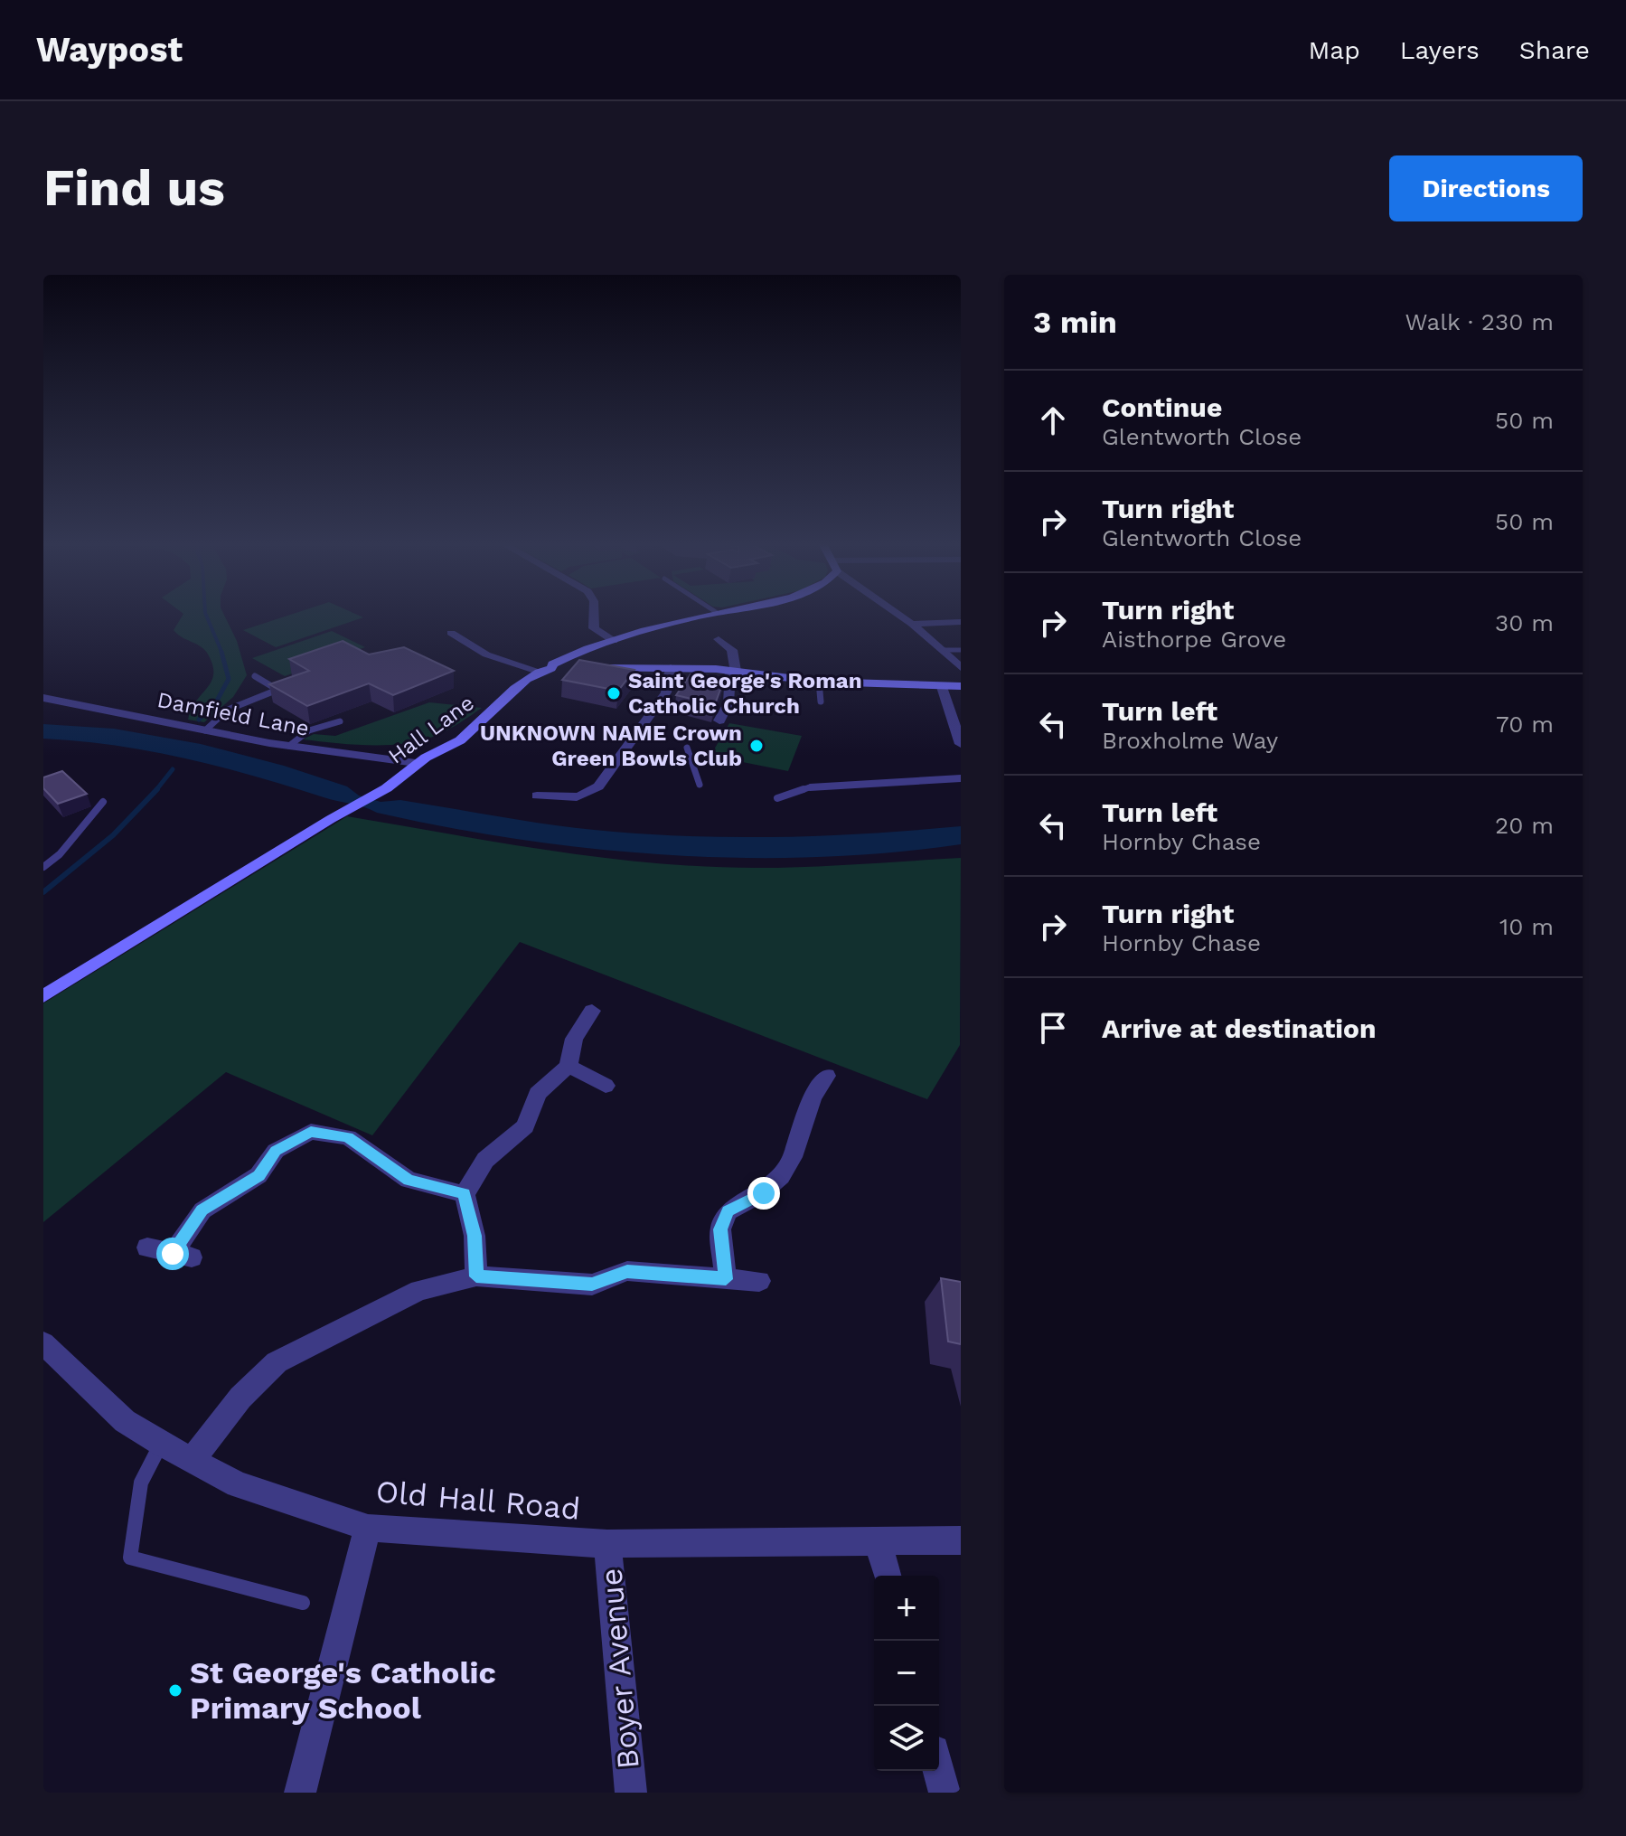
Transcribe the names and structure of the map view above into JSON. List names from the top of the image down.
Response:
{
  "streets": {
    "street": [
      "Damfield Lane",
      "Hall Lane",
      "Old Hall Road",
      "Boyer Avenue"
    ]
  },
  "crossings": [
    ["Damfield Lane", "Hall Lane"],
    ["Old Hall Road", "Boyer Avenue"]
  ],
  "places": ["Saint George's Roman Catholic Church", "UNKNOWN NAME Crown Green Bowls Club", "St George's Catholic Primary School"],
  "page": {
    "header": "Waypost",
    "nav": ["Map", "Layers", "Share"],
    "buttons": "Directions",
    "title": "Find us",
    "heading": ["3 min", "Walk · 230 m"],
    "list": [
      ["Continue", "Glentworth Close", "50 m"],
      ["Turn right", "Glentworth Close", "50 m"],
      ["Turn right", "Aisthorpe Grove", "30 m"],
      ["Turn left", "Broxholme Way", "70 m"],
      ["Turn left", "Hornby Chase", "20 m"],
      ["Turn right", "Hornby Chase", "10 m"],
      "Arrive at destination"
    ],
    "map_buttons": ["+", "−"]
  }
}
